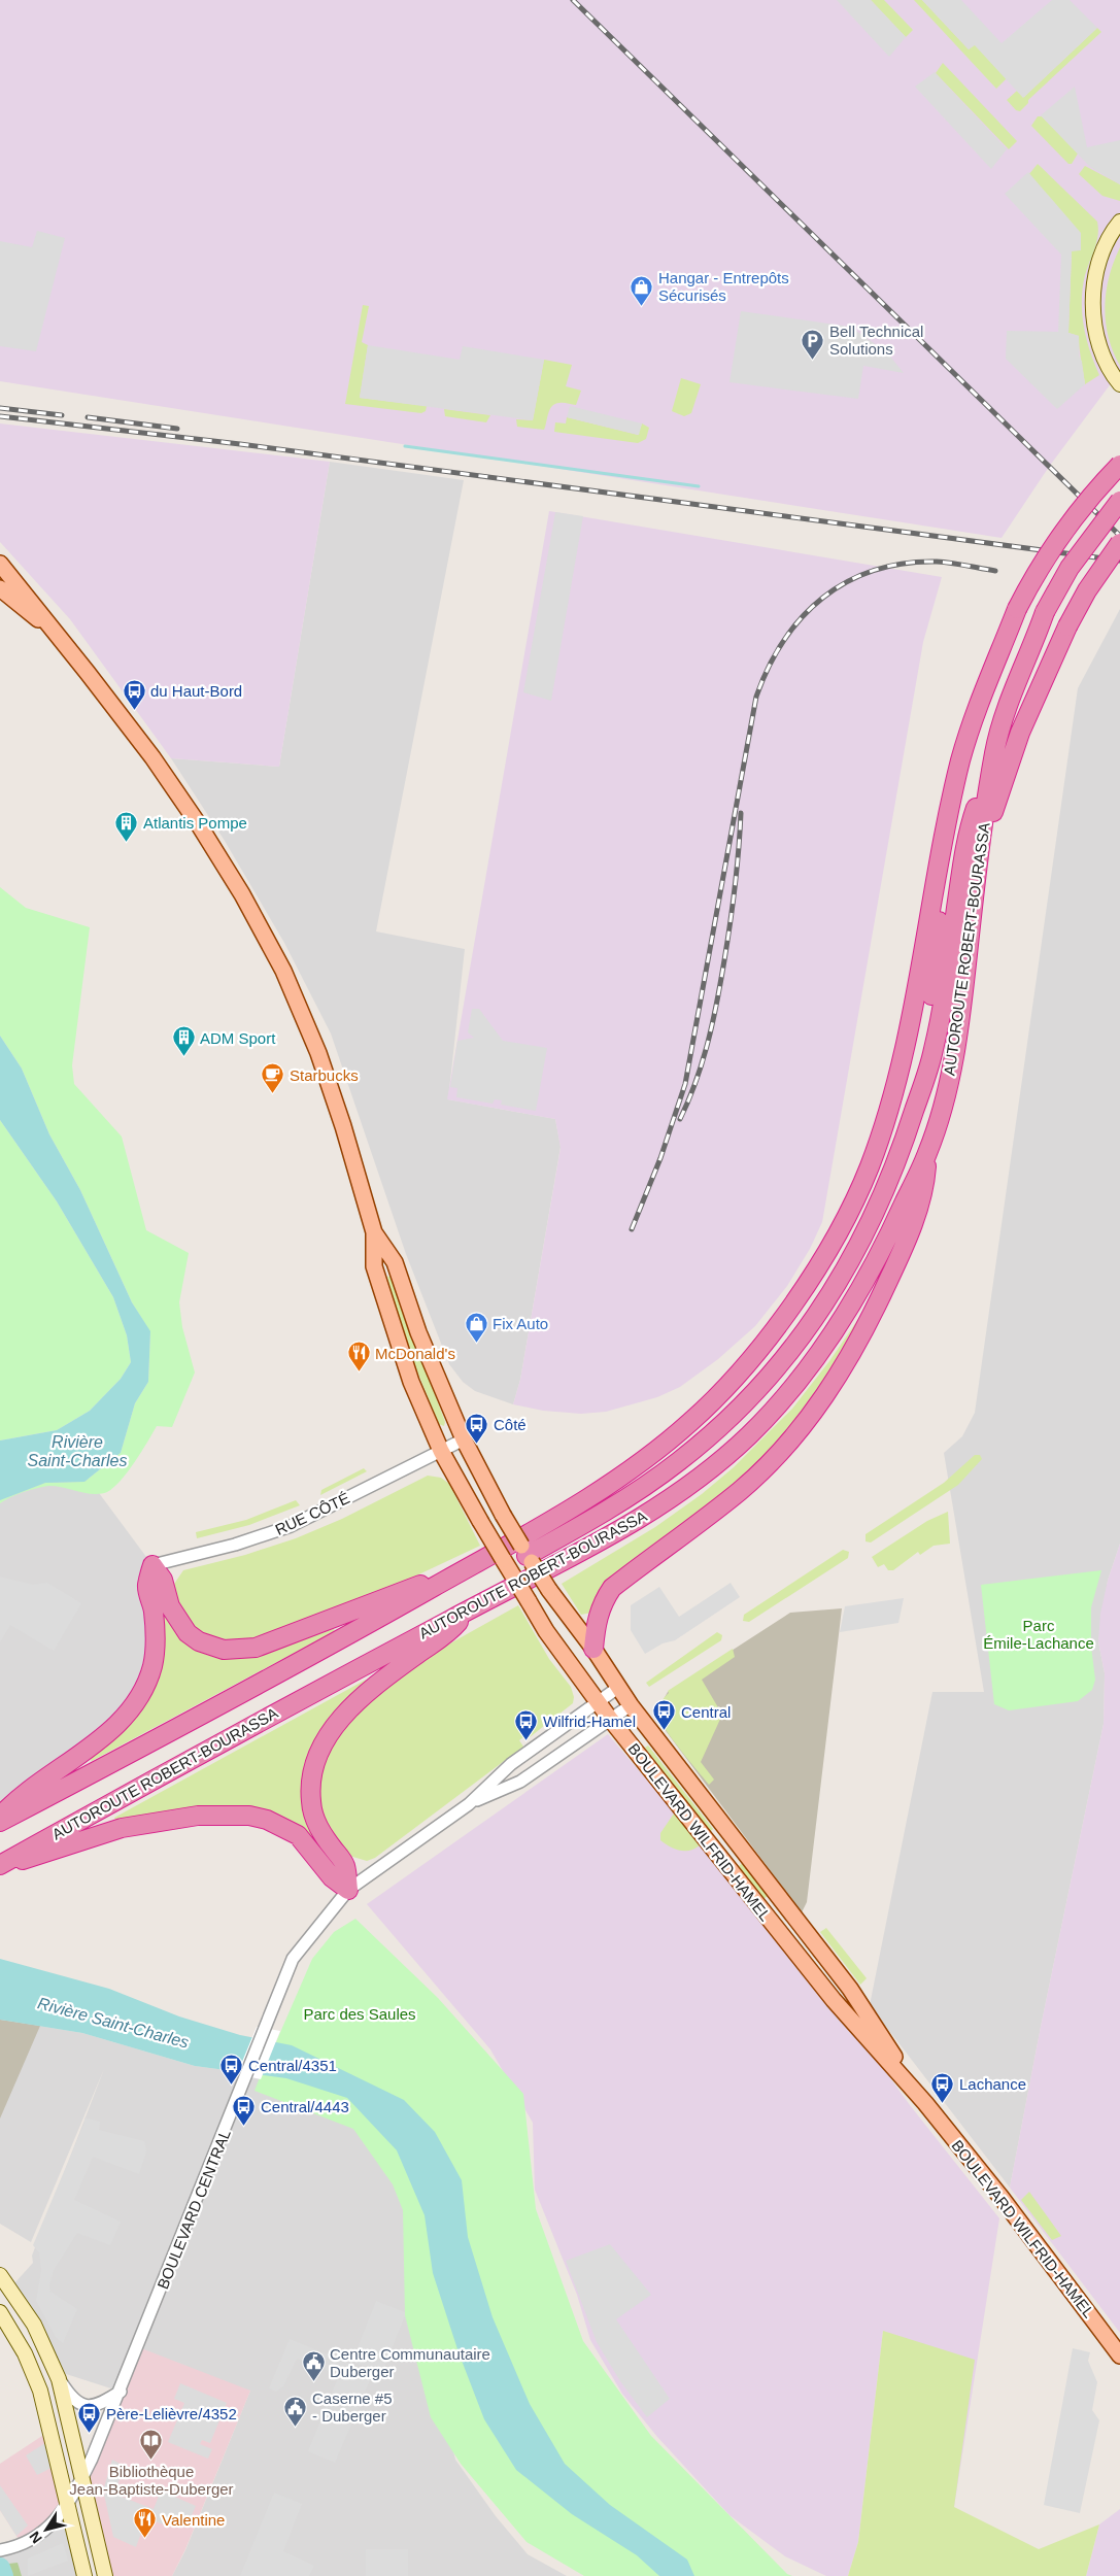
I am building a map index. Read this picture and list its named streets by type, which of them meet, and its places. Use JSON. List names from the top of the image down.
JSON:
{
  "streets": {
    "highway": ["AUTOROUTE ROBERT-BOURASSA"],
    "main road": ["BOULEVARD WILFRID-HAMEL"],
    "street": ["RUE CÔTÉ", "BOULEVARD CENTRAL"]
  },
  "crossings": [
    ["RUE CÔTÉ", "BOULEVARD WILFRID-HAMEL"],
    ["BOULEVARD WILFRID-HAMEL", "BOULEVARD CENTRAL"]
  ],
  "water": ["Rivière Saint-Charles"],
  "parks": ["Parc Émile-Lachance", "Parc des Saules"],
  "places": {
    "shop": ["Hangar - Entrepôts Sécurisés", "Fix Auto"],
    "parking": ["Bell Technical Solutions"],
    "bus stop": [
      "du Haut-Bord",
      "Côté",
      "Central",
      "Wilfrid-Hamel",
      "Central/4351",
      "Lachance",
      "Central/4443",
      "Père-Lelièvre/4352"
    ],
    "building": ["Atlantis Pompe", "ADM Sport"],
    "cafe": ["Starbucks"],
    "restaurant": ["McDonald's", "Valentine"],
    "public building": ["Centre Communautaire Duberger", "Caserne #5 - Duberger"],
    "library": ["Bibliothèque Jean-Baptiste-Duberger"]
  },
  "north": "bottom left"
}
